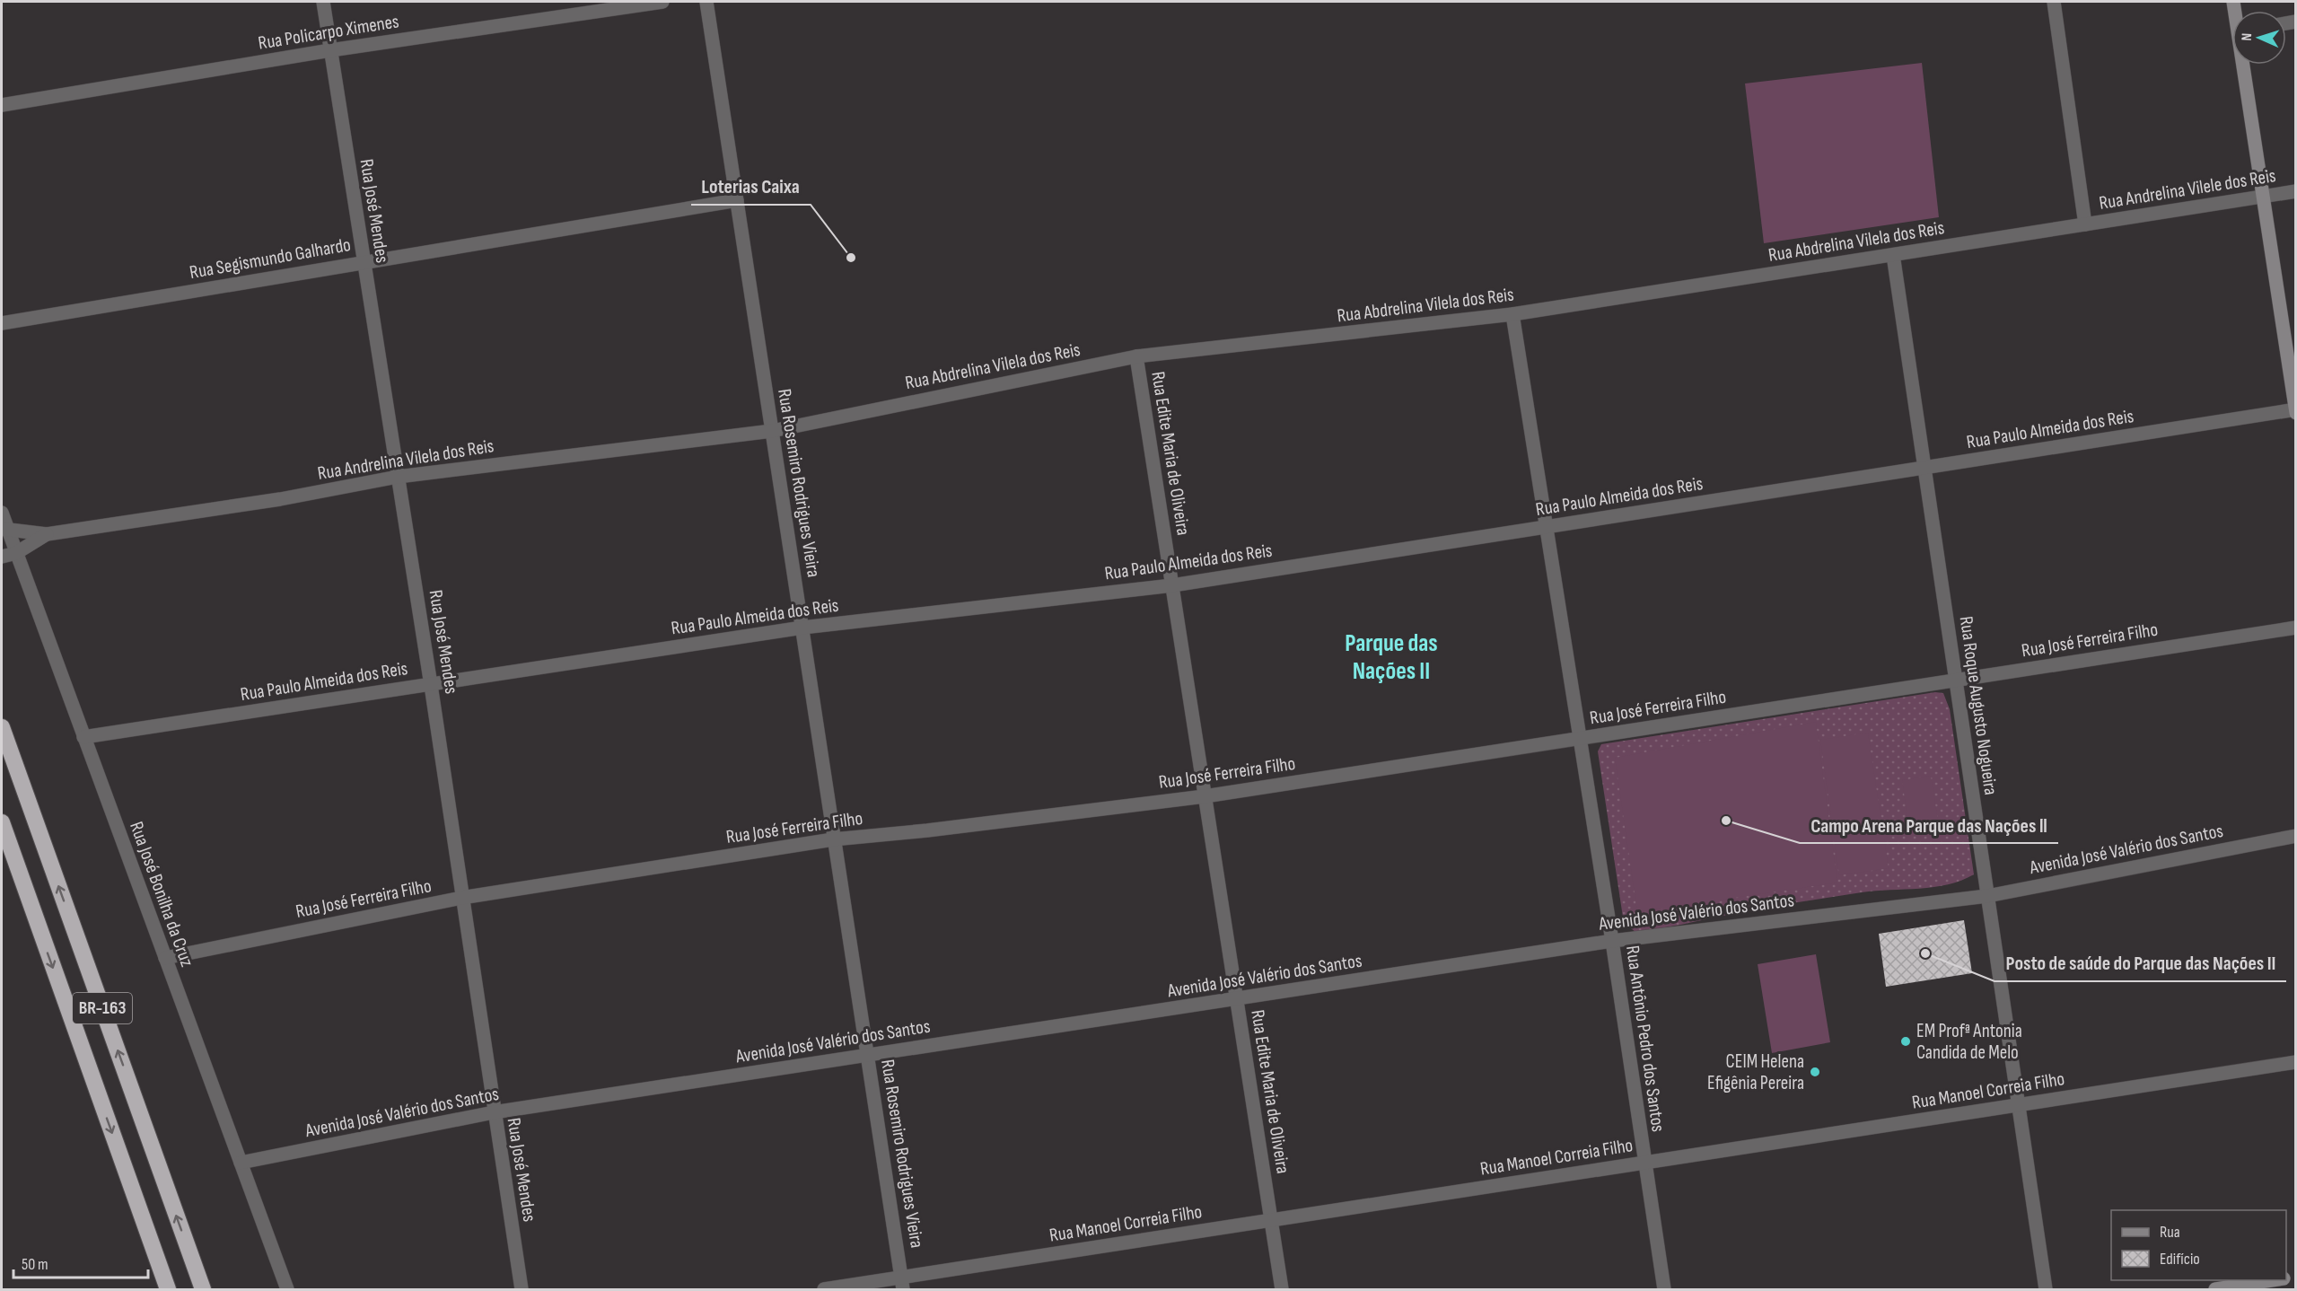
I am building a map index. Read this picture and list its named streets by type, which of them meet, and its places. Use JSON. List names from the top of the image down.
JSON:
{
  "streets": {
    "highway": ["BR-163"],
    "street": [
      "Rua Policarpo Ximenes",
      "Rua Andrelina Vilele dos Reis",
      "Rua José Mendes",
      "Rua Abdrelina Vilela dos Reis",
      "Rua Segismundo Galhardo",
      "Rua Paulo Almeida dos Reis",
      "Rua Edite Maria de Oliveira",
      "Rua Andrelina Vilela dos Reis",
      "Rua Rosemiro Rodrigues Vieira",
      "Rua José Ferreira Filho",
      "Rua Roque Augusto Nogueira",
      "Avenida José Valério dos Santos",
      "Rua José Bonilha da Cruz",
      "Rua Antônio Pedro dos Santos",
      "Rua Manoel Correia Filho"
    ]
  },
  "crossings": [
    ["Rua Policarpo Ximenes", "Rua José Mendes"],
    ["Rua Andrelina Vilele dos Reis", "Rua Abdrelina Vilela dos Reis"],
    ["Rua José Mendes", "Rua Segismundo Galhardo"],
    ["Rua José Mendes", "Rua Paulo Almeida dos Reis"],
    ["Rua José Mendes", "Rua Andrelina Vilela dos Reis"],
    ["Rua José Mendes", "Rua José Ferreira Filho"],
    ["Rua José Mendes", "Avenida José Valério dos Santos"],
    ["Rua Abdrelina Vilela dos Reis", "Rua Edite Maria de Oliveira"],
    ["Rua Abdrelina Vilela dos Reis", "Rua Andrelina Vilela dos Reis"],
    ["Rua Abdrelina Vilela dos Reis", "Rua Rosemiro Rodrigues Vieira"],
    ["Rua Abdrelina Vilela dos Reis", "Rua Roque Augusto Nogueira"],
    ["Rua Abdrelina Vilela dos Reis", "Rua Antônio Pedro dos Santos"],
    ["Rua Segismundo Galhardo", "Rua Rosemiro Rodrigues Vieira"],
    ["Rua Paulo Almeida dos Reis", "Rua Edite Maria de Oliveira"],
    ["Rua Paulo Almeida dos Reis", "Rua Rosemiro Rodrigues Vieira"],
    ["Rua Paulo Almeida dos Reis", "Rua Roque Augusto Nogueira"],
    ["Rua Paulo Almeida dos Reis", "Rua José Bonilha da Cruz"],
    ["Rua Paulo Almeida dos Reis", "Rua Antônio Pedro dos Santos"],
    ["Rua Edite Maria de Oliveira", "Rua José Ferreira Filho"],
    ["Rua Edite Maria de Oliveira", "Avenida José Valério dos Santos"],
    ["Rua Edite Maria de Oliveira", "Rua Manoel Correia Filho"],
    ["Rua Andrelina Vilela dos Reis", "Rua Rosemiro Rodrigues Vieira"],
    ["Rua Rosemiro Rodrigues Vieira", "Rua José Ferreira Filho"],
    ["Rua Rosemiro Rodrigues Vieira", "Avenida José Valério dos Santos"],
    ["Rua Rosemiro Rodrigues Vieira", "Rua Manoel Correia Filho"],
    ["Rua José Ferreira Filho", "Rua Roque Augusto Nogueira"],
    ["Rua José Ferreira Filho", "Rua José Bonilha da Cruz"],
    ["Rua José Ferreira Filho", "Rua Antônio Pedro dos Santos"],
    ["Rua Roque Augusto Nogueira", "Avenida José Valério dos Santos"],
    ["Rua Roque Augusto Nogueira", "Rua Manoel Correia Filho"],
    ["Avenida José Valério dos Santos", "Rua José Bonilha da Cruz"],
    ["Avenida José Valério dos Santos", "Rua Antônio Pedro dos Santos"],
    ["Rua Antônio Pedro dos Santos", "Rua Manoel Correia Filho"]
  ],
  "districts": ["Parque das Nações II"],
  "places": [
    "Loterias Caixa",
    "Campo Arena Parque das Nações ll",
    "Posto de saúde do Parque das Nações II",
    "EM Profª Antonia Candida de Melo",
    "CEIM Helena Efigênia Pereira"
  ],
  "legend": ["Rua", "Edifício"],
  "scale_bar": "50 m",
  "north": "left"
}
